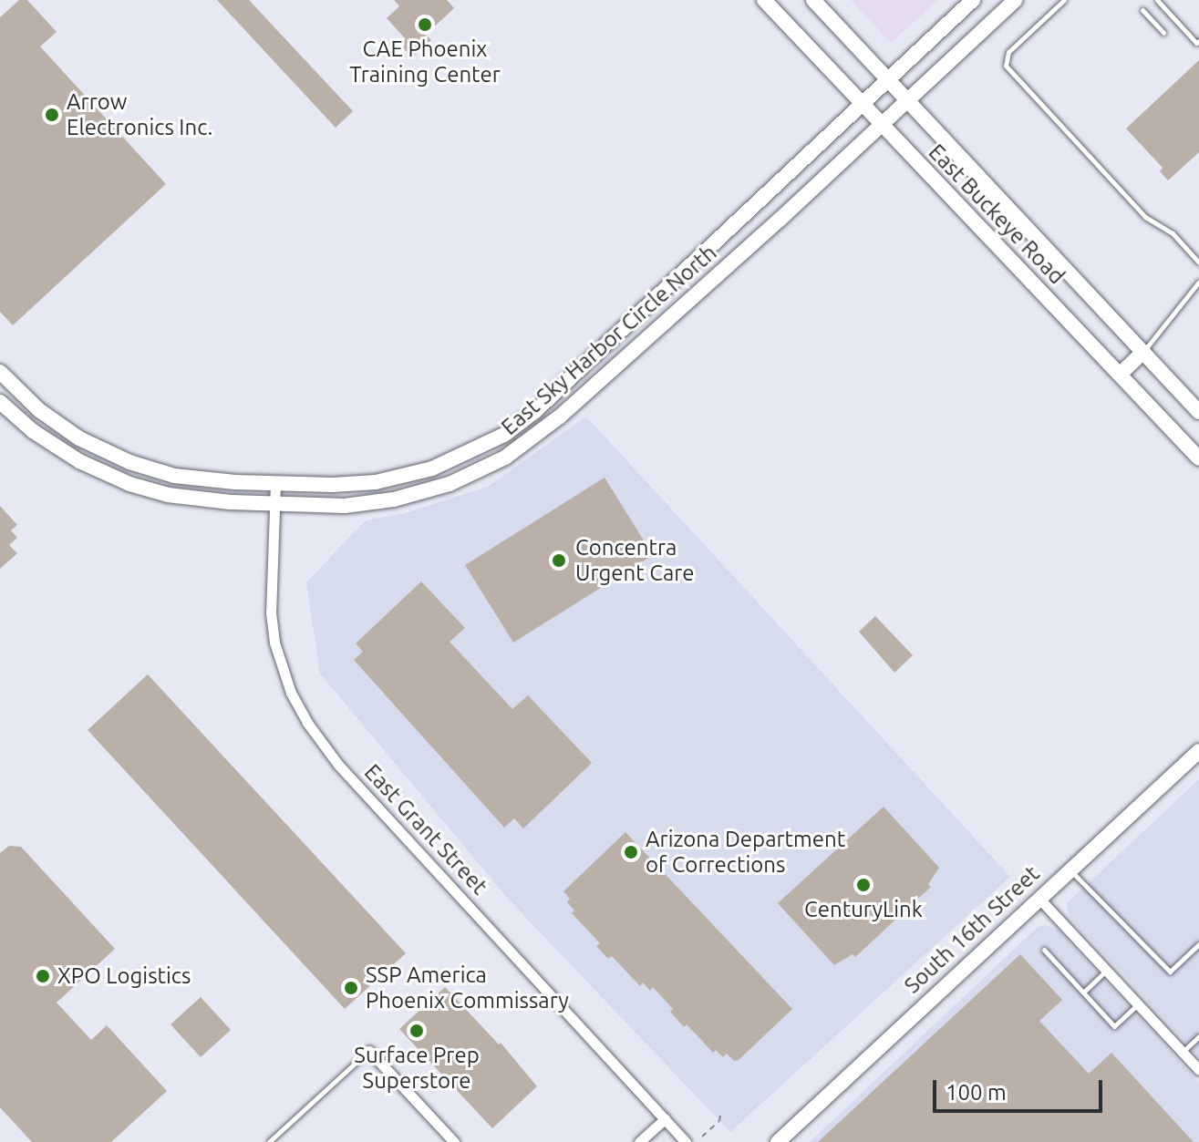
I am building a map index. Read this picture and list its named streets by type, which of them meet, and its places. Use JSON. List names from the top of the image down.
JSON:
{
  "streets": {
    "street": [
      "East Buckeye Road",
      "East Sky Harbor Circle North",
      "East Grant Street",
      "South 16th Street"
    ]
  },
  "crossings": [
    ["East Buckeye Road", "East Sky Harbor Circle North"],
    ["East Sky Harbor Circle North", "East Grant Street"]
  ],
  "places": [
    "CAE Phoenix Training Center",
    "Arrow Electronics Inc.",
    "Concentra Urgent Care",
    "Arizona Department of Corrections",
    "CenturyLink",
    "XPO Logistics",
    "SSP America Phoenix Commissary",
    "Surface Prep Superstore"
  ],
  "scale_bar": "100 m"
}
